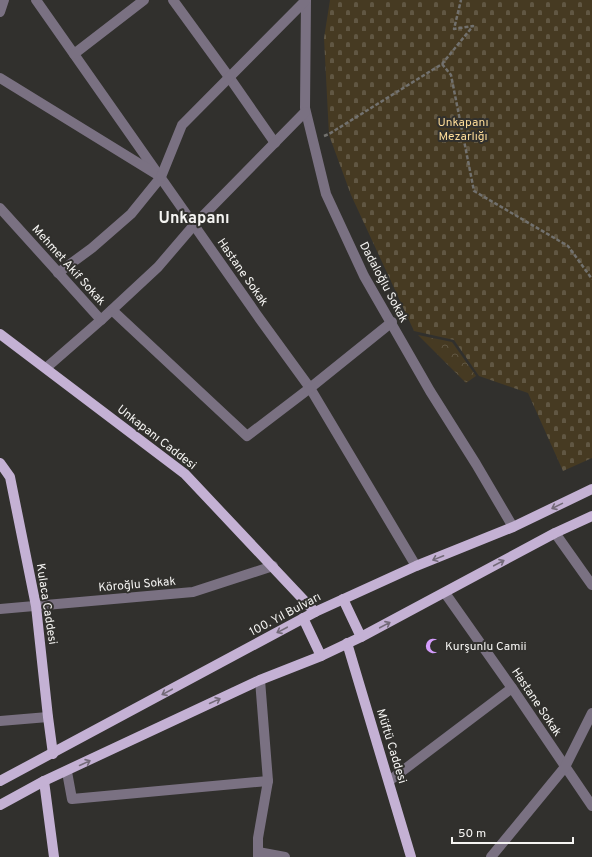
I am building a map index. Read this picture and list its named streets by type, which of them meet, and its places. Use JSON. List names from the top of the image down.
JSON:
{
  "streets": {
    "main road": [
      "Unkapanı Caddesi",
      "Kulaca Caddesi",
      "100. Yıl Bulvarı",
      "Müftü Caddesi"
    ],
    "street": [
      "Mehmet Akif Sokak",
      "Hastane Sokak",
      "Dadaloğlu Sokak",
      "Köroğlu Sokak"
    ]
  },
  "crossings": [
    ["Mehmet Akif Sokak", "Unkapanı Caddesi"],
    ["Hastane Sokak", "100. Yıl Bulvarı"],
    ["Dadaloğlu Sokak", "100. Yıl Bulvarı"],
    ["Unkapanı Caddesi", "Köroğlu Sokak"],
    ["Unkapanı Caddesi", "100. Yıl Bulvarı"],
    ["Köroğlu Sokak", "Kulaca Caddesi"],
    ["Kulaca Caddesi", "100. Yıl Bulvarı"]
  ],
  "districts": ["Unkapanı"],
  "parks": ["Unkapanı Mezarlığı"],
  "places": {
    "mosque": ["Kurşunlu Camii"]
  },
  "scale_bar": "50 m"
}
